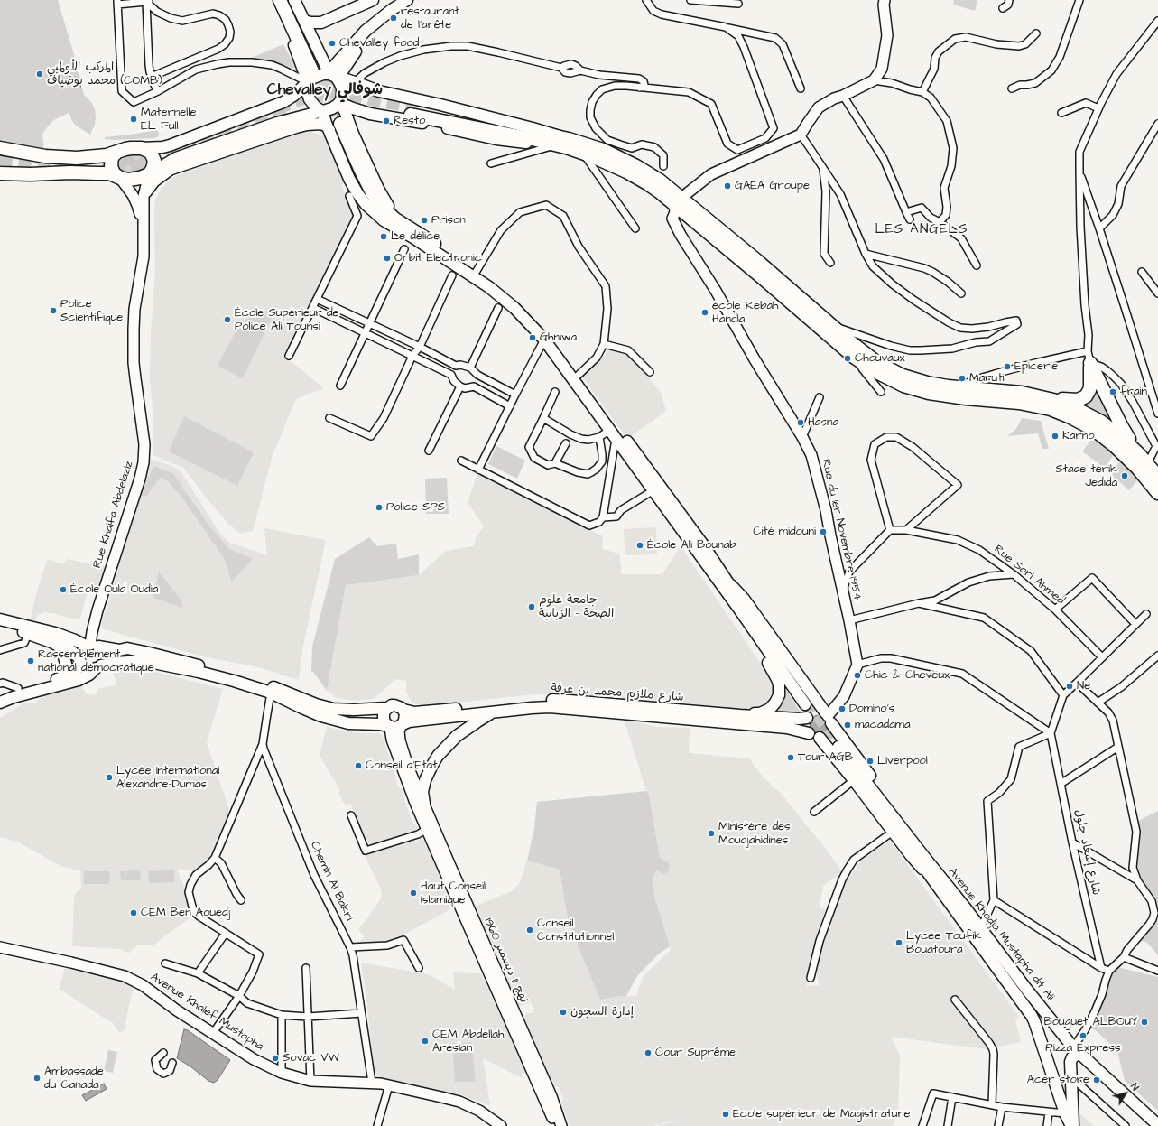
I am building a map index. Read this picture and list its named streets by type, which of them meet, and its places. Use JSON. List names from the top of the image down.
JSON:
{
  "streets": {
    "main road": ["شارع ملازم محمد بن عرفة", "Avenue Khodja Mustapha dit Ali"],
    "street": [
      "Rue Khaifa Abdelaziz",
      "Rue du 1er Novembre 1954",
      "Rue Sari Ahmed",
      "شارع إسعاد جلول",
      "Chemin Al Bakri",
      "نهج 11 ديسمبر 1960",
      "Avenue Khalef Mustapha"
    ]
  },
  "crossings": [
    ["شارع ملازم محمد بن عرفة", "نهج 11 ديسمبر 1960"],
    ["Chemin Al Bakri", "Avenue Khalef Mustapha"]
  ],
  "districts": ["Chevalley شوفالي", "LES ANGELS"],
  "places": [
    "restaurant de l'arête",
    "Chevalley food",
    "المركب الأولمبي محمد بوضياف (COMB)",
    "Maternelle EL Full",
    "Resto",
    "GAEA Groupe",
    "Prison",
    "Le délice",
    "Orbit Electronic",
    "Police Scientifique",
    "école Rebah Handla",
    "École Supérieur de Police Ali Tounsi",
    "Ghniwa",
    "Chouvaux",
    "Epicerie",
    "Maruti",
    "frain",
    "Hasna",
    "Karno",
    "Stade terik Jedida",
    "Police SPS",
    "Cité midouni",
    "École Ali Bounab",
    "École Ould Oudia",
    "جامعة علوم الصحة - الزيانية",
    "Rassemblement national démocratique",
    "Chic & Cheveux",
    "Ne",
    "Domino's",
    "macadama",
    "Tour AGB",
    "Liverpool",
    "Conseil d'Etat",
    "Lycée international Alexandre-Dumas",
    "Ministère des Moudjahidines",
    "Haut Conseil Islamique",
    "CEM Ben Aouedj",
    "Conseil Constitutionnel",
    "Lycée Toufik Bouatoura",
    "إدارة السجون",
    "Bouguet ALBOUY",
    "Pizza Express",
    "CEM Abdellah Areslan",
    "Cour Suprême",
    "Sovac VW",
    "Ambassade du Canada",
    "Acer store",
    "École supérieur de Magistrature"
  ],
  "north": "top right"
}
